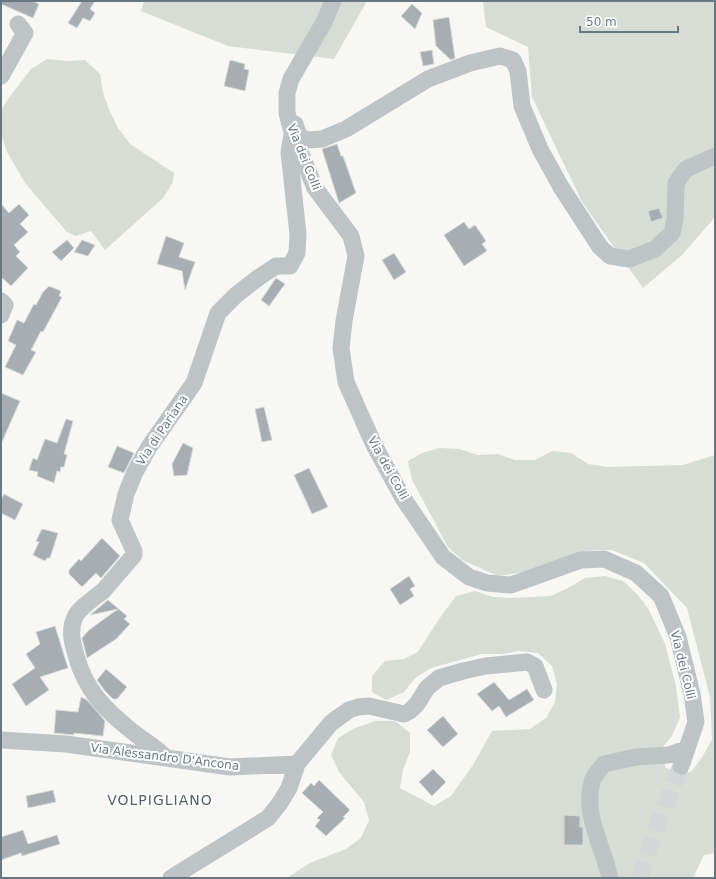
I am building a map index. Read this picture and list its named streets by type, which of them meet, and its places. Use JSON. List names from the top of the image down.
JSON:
{
  "streets": {
    "street": ["Via dei Colli", "Via di Pariana", "Via Alessandro D'Ancona"]
  },
  "crossings": [
    ["Via dei Colli", "Via di Pariana"],
    ["Via di Pariana", "Via Alessandro D'Ancona"]
  ],
  "districts": ["VOLPIGLIANO"],
  "scale_bar": "50 m"
}
